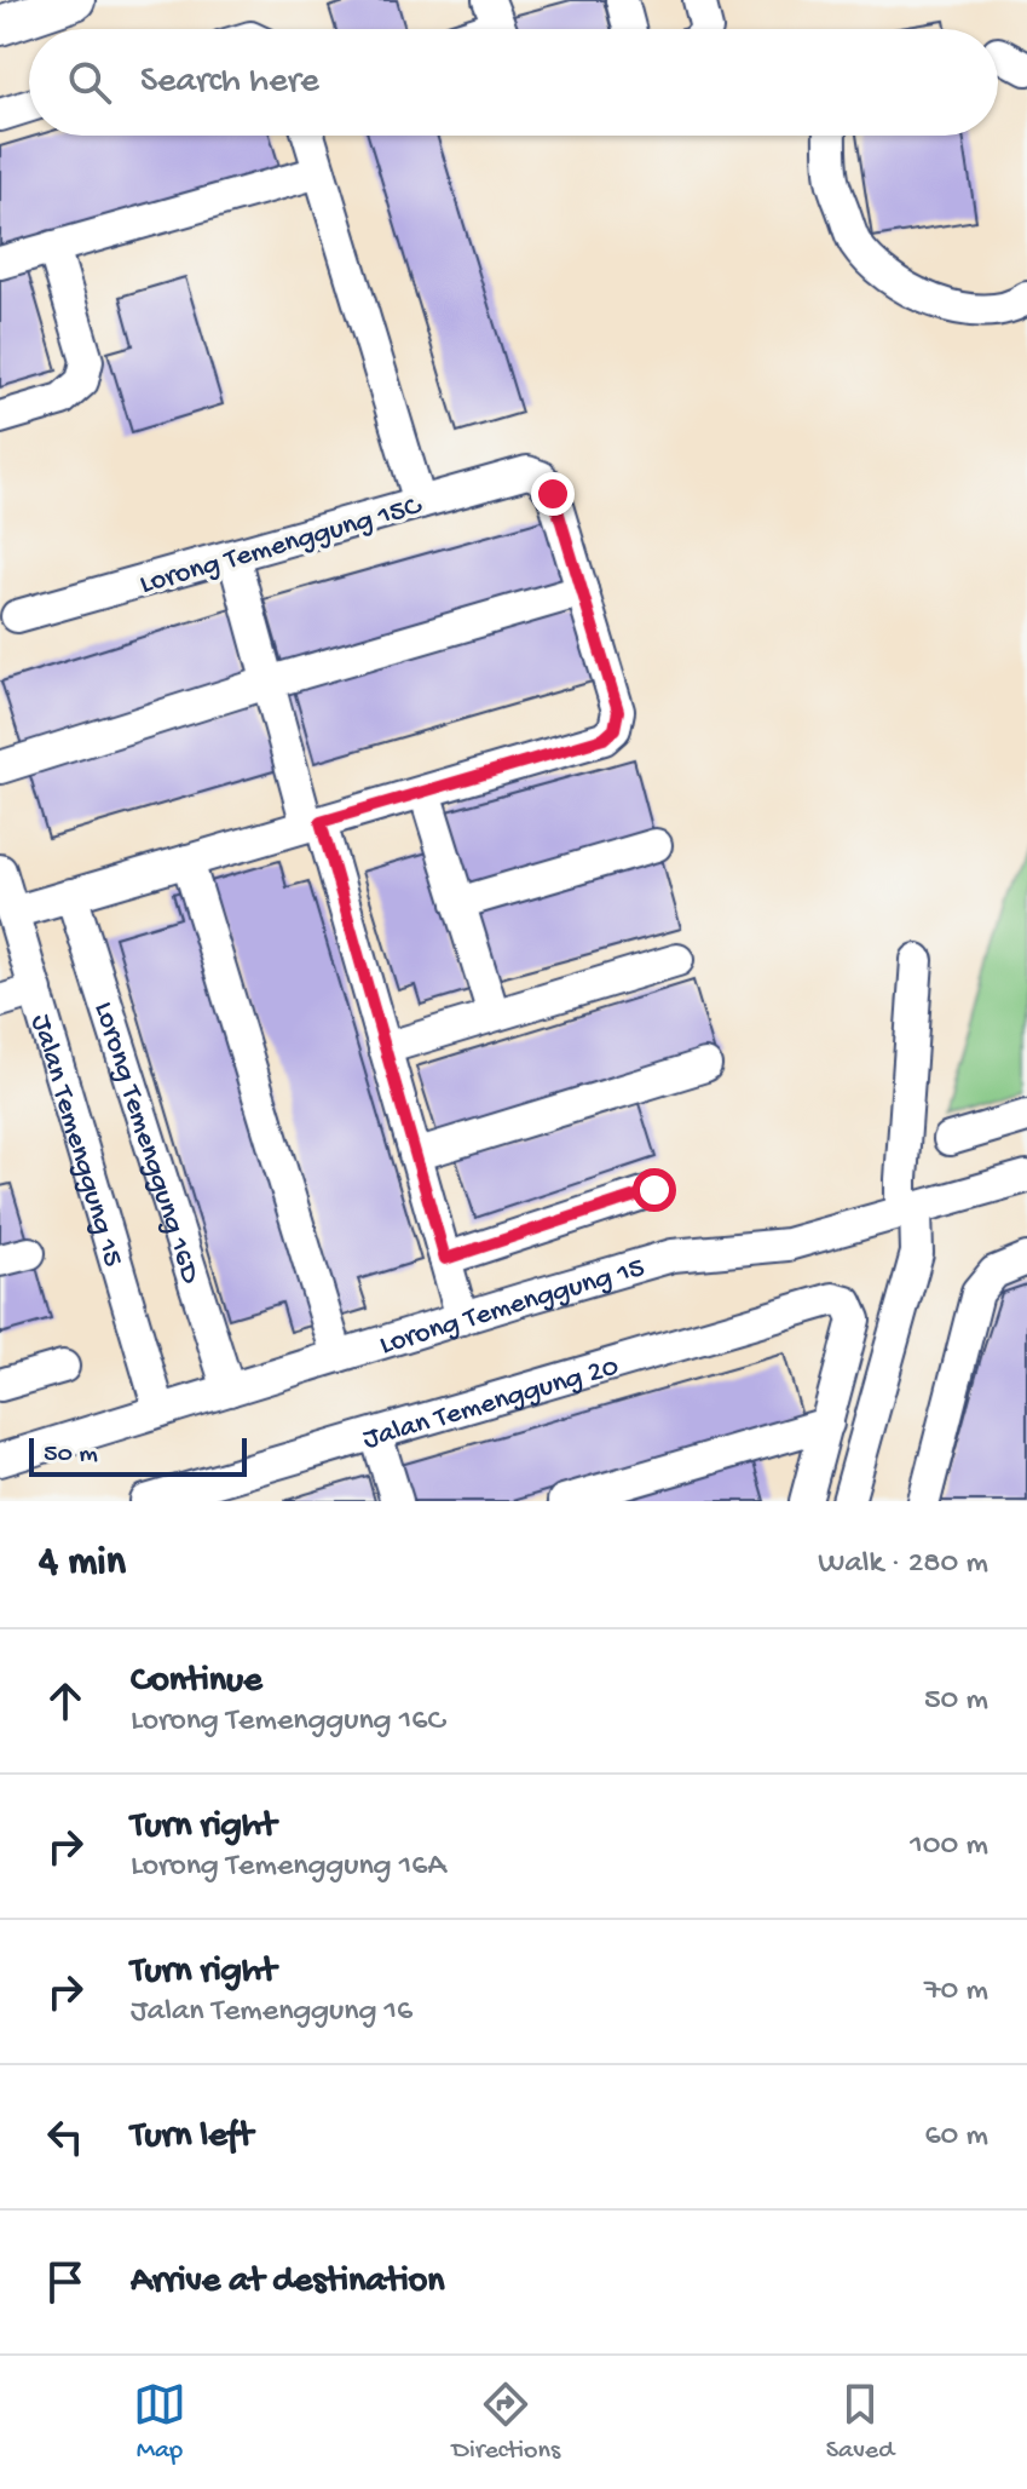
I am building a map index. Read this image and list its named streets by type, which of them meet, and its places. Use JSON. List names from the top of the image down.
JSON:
{
  "streets": {
    "street": [
      "Lorong Temenggung 15C",
      "Jalan Temenggung 15",
      "Lorong Temenggung 16D",
      "Lorong Temenggung 15",
      "Jalan Temenggung 20"
    ]
  },
  "crossings": [
    ["Jalan Temenggung 15", "Lorong Temenggung 15"],
    ["Lorong Temenggung 16D", "Lorong Temenggung 15"]
  ],
  "scale_bar": "50 m",
  "page": {
    "search": "Search here",
    "scale": "50 m",
    "heading": ["4 min", "Walk · 280 m"],
    "list": [
      ["Continue", "Lorong Temenggung 16C", "50 m"],
      ["Turn right", "Lorong Temenggung 16A", "100 m"],
      ["Turn right", "Jalan Temenggung 16", "70 m"],
      ["Turn left", "60 m"],
      "Arrive at destination"
    ],
    "nav": ["Map", "Directions", "Saved"]
  }
}
